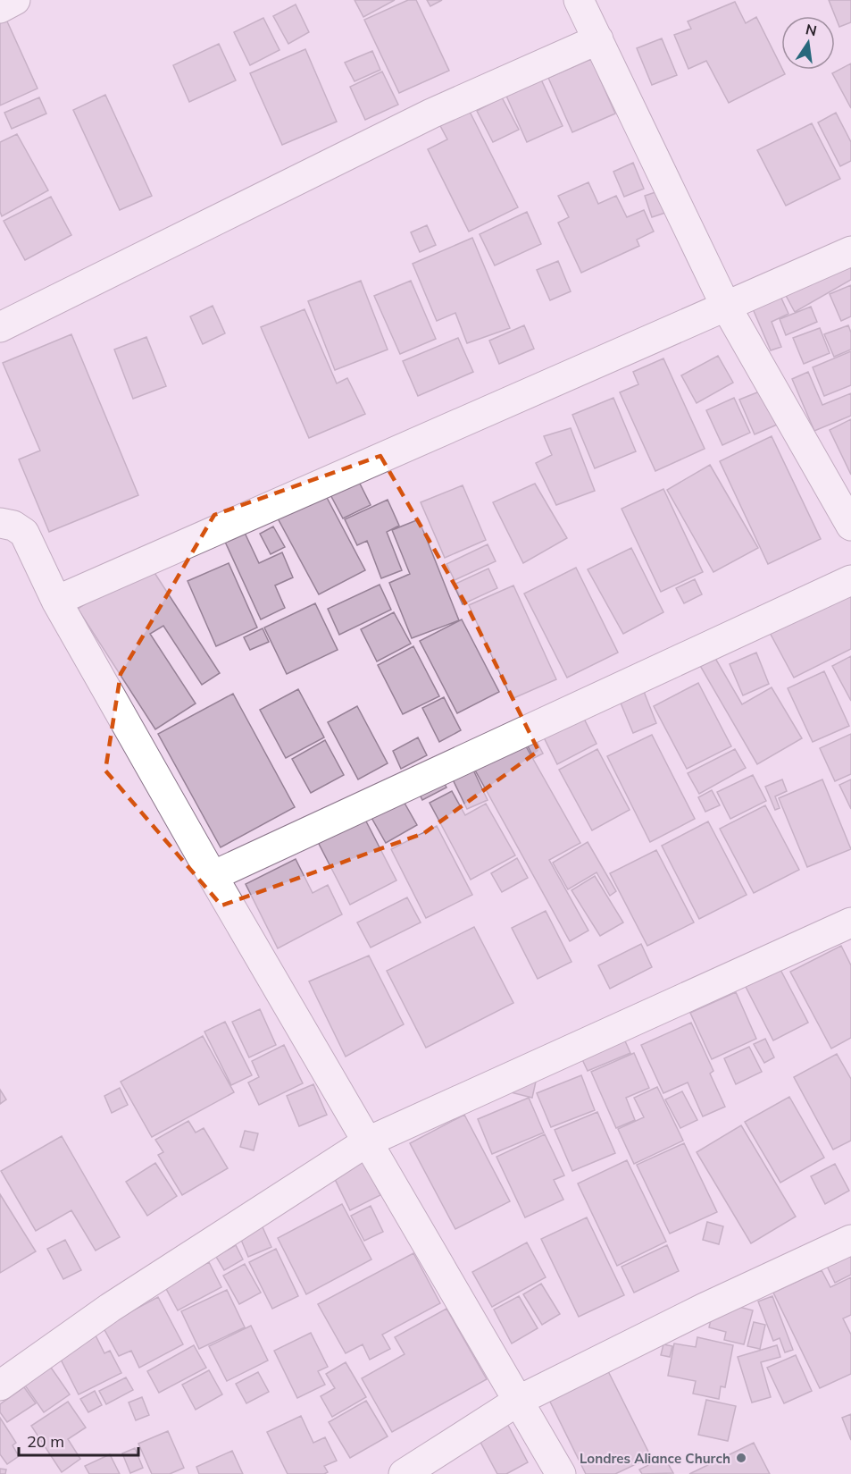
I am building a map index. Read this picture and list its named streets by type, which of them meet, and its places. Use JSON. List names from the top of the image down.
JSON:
{
  "places": ["Londres Aliance Church"],
  "scale_bar": "20 m",
  "north": "top"
}
